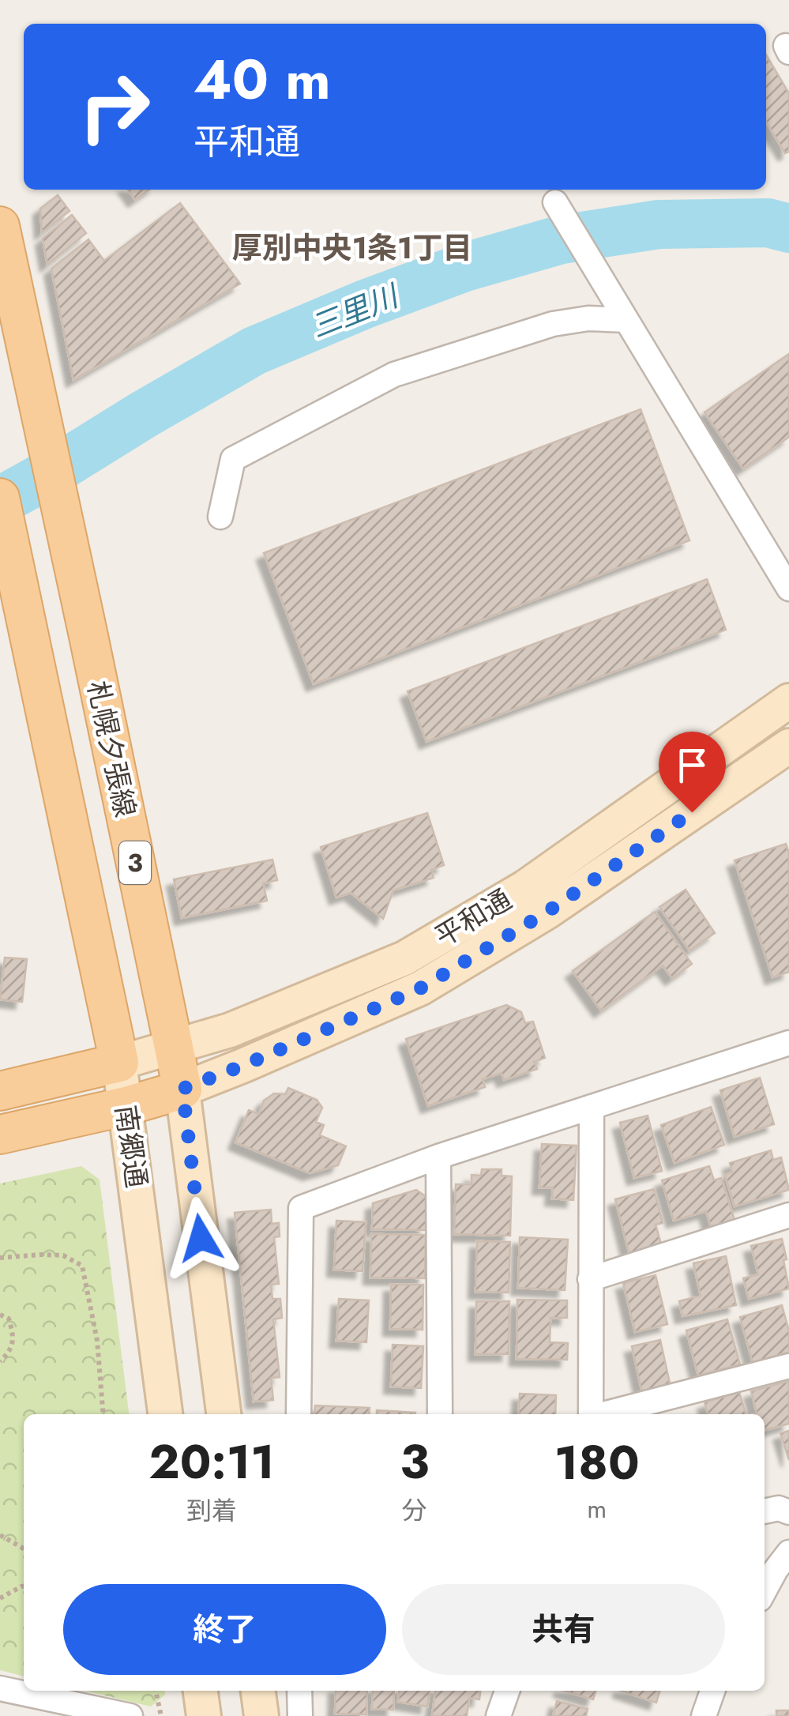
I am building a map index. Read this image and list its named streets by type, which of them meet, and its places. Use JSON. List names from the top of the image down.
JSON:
{
  "streets": {
    "main road": ["札幌夕張線", "3"],
    "street": ["平和通", "南郷通"]
  },
  "crossings": [
    ["札幌夕張線", "平和通"],
    ["札幌夕張線", "南郷通"],
    ["3", "平和通"],
    ["3", "南郷通"],
    ["平和通", "南郷通"]
  ],
  "districts": ["厚別中央1条1丁目"],
  "water": ["三里川"],
  "page": {
    "turn": ["40 m", "平和通"],
    "eta": [
      "20:11",
      "到着",
      "3",
      "分",
      "180",
      "m"
    ],
    "buttons": ["終了", "共有"]
  }
}
